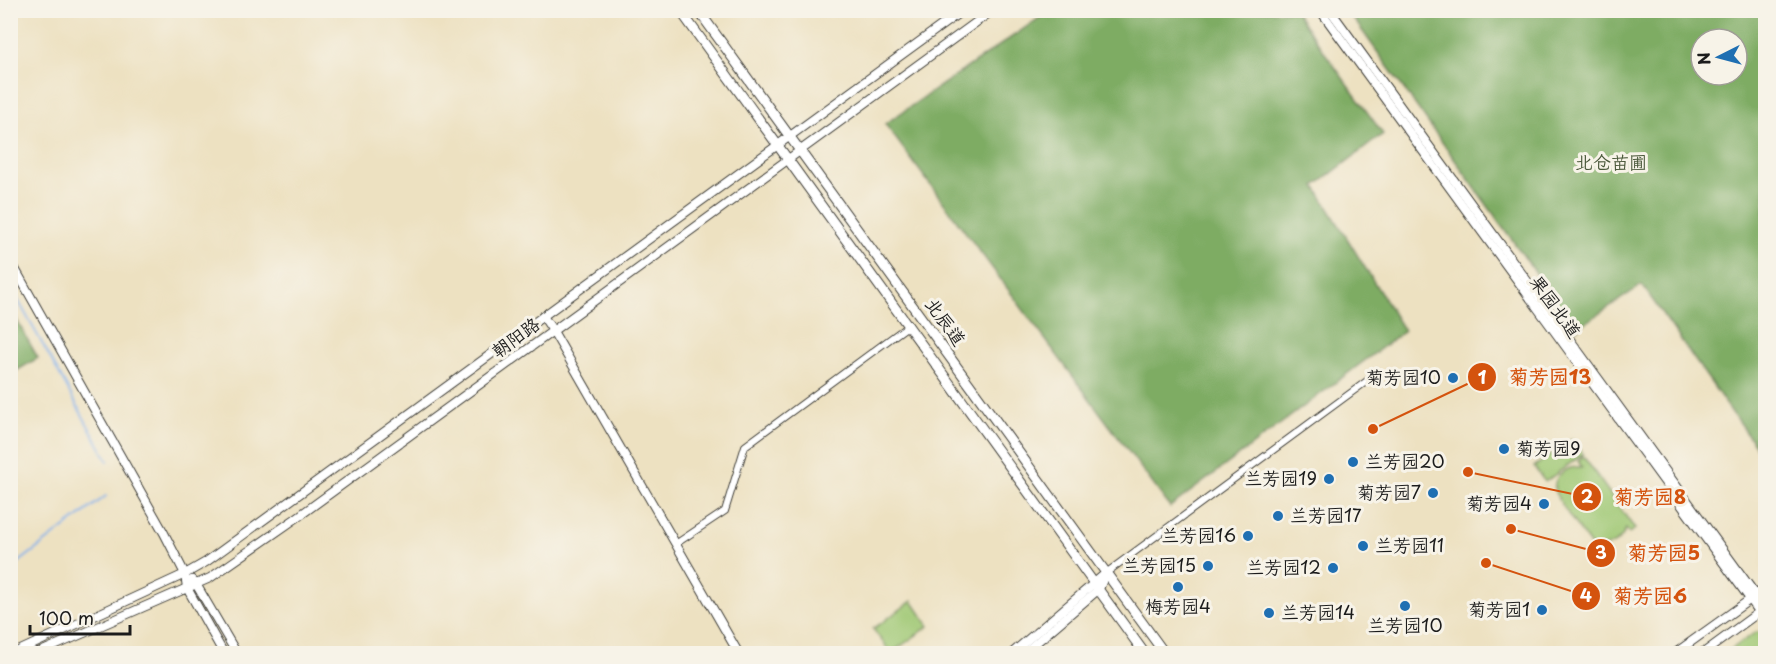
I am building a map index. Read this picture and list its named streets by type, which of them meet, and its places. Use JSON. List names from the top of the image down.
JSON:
{
  "streets": {
    "main road": ["北辰道", "朝阳路"],
    "street": ["果园北道"]
  },
  "crossings": [
    ["北辰道", "朝阳路"]
  ],
  "parks": ["北仓苗圃"],
  "places": [
    "菊芳园10",
    "菊芳园13",
    "菊芳园9",
    "兰芳园20",
    "菊芳园8",
    "兰芳园19",
    "菊芳园7",
    "菊芳园4",
    "兰芳园17",
    "菊芳园5",
    "兰芳园16",
    "兰芳园11",
    "菊芳园6",
    "兰芳园15",
    "兰芳园12",
    "梅芳园4",
    "兰芳园10",
    "菊芳园1",
    "兰芳园14"
  ],
  "scale_bar": "100 m",
  "north": "left"
}
